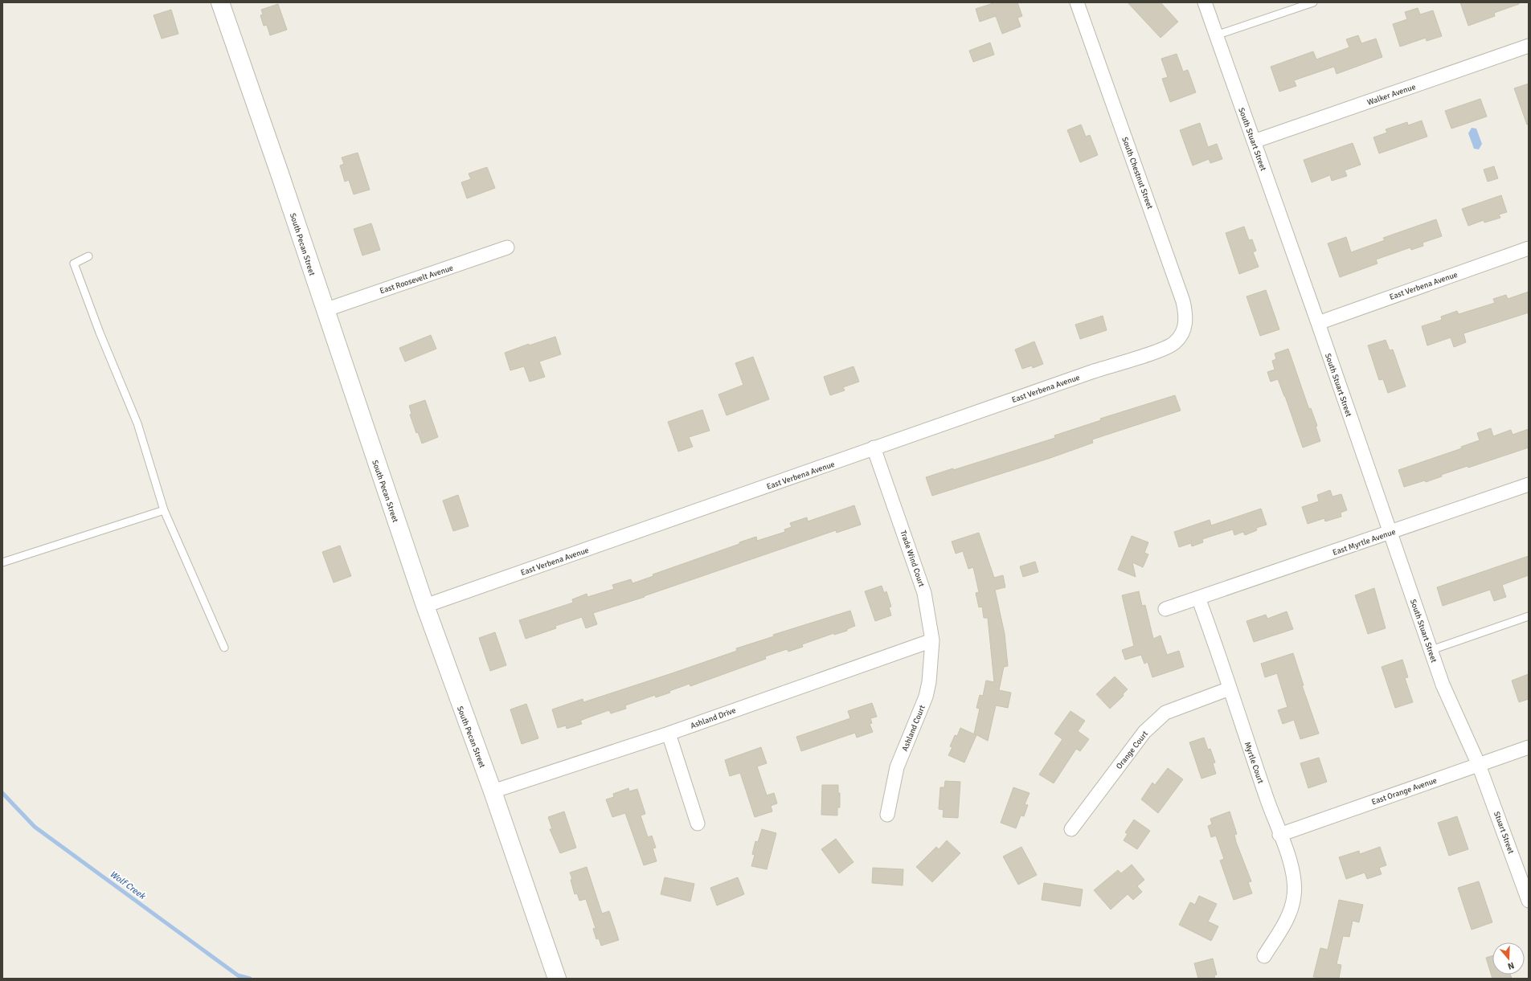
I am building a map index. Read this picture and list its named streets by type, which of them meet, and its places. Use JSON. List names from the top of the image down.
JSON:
{
  "streets": {
    "street": [
      "Walker Avenue",
      "South Stuart Street",
      "South Chestnut Street",
      "South Pecan Street",
      "East Roosevelt Avenue",
      "East Verbena Avenue",
      "East Myrtle Avenue",
      "Trade Wind Court",
      "Ashland Drive",
      "Ashland Court",
      "Orange Court",
      "Myrtle Court",
      "East Orange Avenue",
      "Stuart Street"
    ]
  },
  "crossings": [
    ["Walker Avenue", "South Stuart Street"],
    ["South Stuart Street", "East Verbena Avenue"],
    ["South Stuart Street", "East Myrtle Avenue"],
    ["South Stuart Street", "East Orange Avenue"],
    ["South Stuart Street", "Stuart Street"],
    ["South Chestnut Street", "East Verbena Avenue"],
    ["South Pecan Street", "East Roosevelt Avenue"],
    ["South Pecan Street", "East Verbena Avenue"],
    ["South Pecan Street", "Ashland Drive"],
    ["East Verbena Avenue", "Trade Wind Court"],
    ["East Myrtle Avenue", "Myrtle Court"],
    ["Trade Wind Court", "Ashland Drive"],
    ["Trade Wind Court", "Ashland Court"],
    ["Ashland Drive", "Ashland Court"],
    ["Orange Court", "Myrtle Court"],
    ["Myrtle Court", "East Orange Avenue"],
    ["East Orange Avenue", "Stuart Street"]
  ],
  "water": ["Wolf Creek"],
  "north": "bottom"
}
